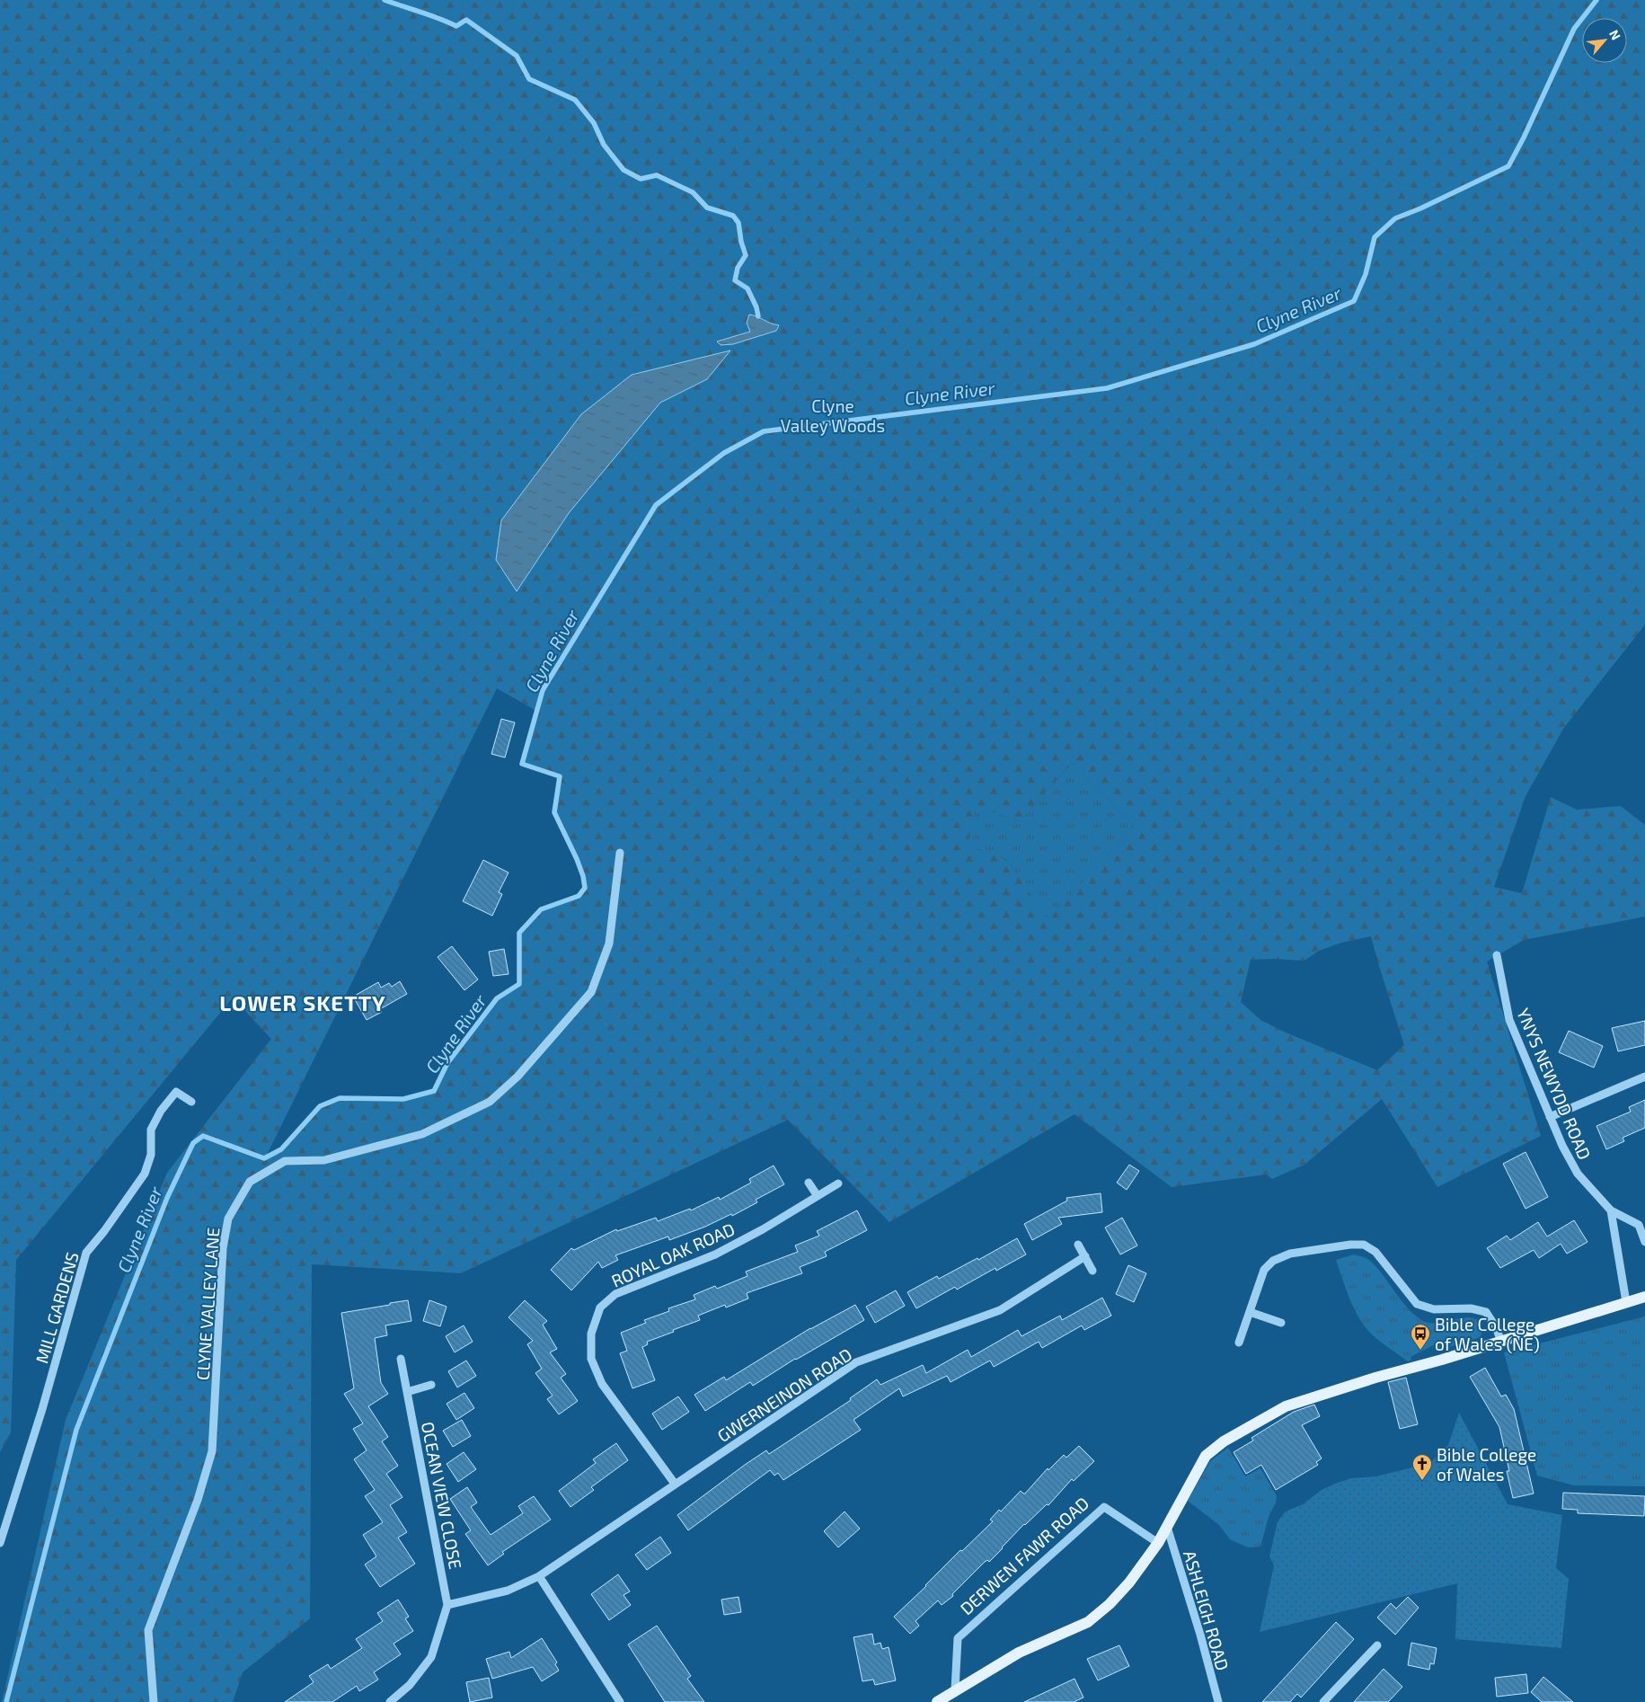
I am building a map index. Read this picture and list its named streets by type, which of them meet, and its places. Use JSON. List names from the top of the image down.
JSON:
{
  "streets": {
    "street": [
      "YNYS NEWYDD ROAD",
      "ROYAL OAK ROAD",
      "CLYNE VALLEY LANE",
      "MILL GARDENS",
      "GWERNEINON ROAD",
      "OCEAN VIEW CLOSE",
      "DERWEN FAWR ROAD",
      "ASHLEIGH ROAD"
    ]
  },
  "crossings": [
    ["ROYAL OAK ROAD", "GWERNEINON ROAD"],
    ["GWERNEINON ROAD", "OCEAN VIEW CLOSE"]
  ],
  "districts": ["LOWER SKETTY"],
  "water": ["Clyne River"],
  "parks": ["Clyne Valley Woods"],
  "places": {
    "bus stop": ["Bible College of Wales (NE)"],
    "church": ["Bible College of Wales"]
  },
  "north": "top right"
}
